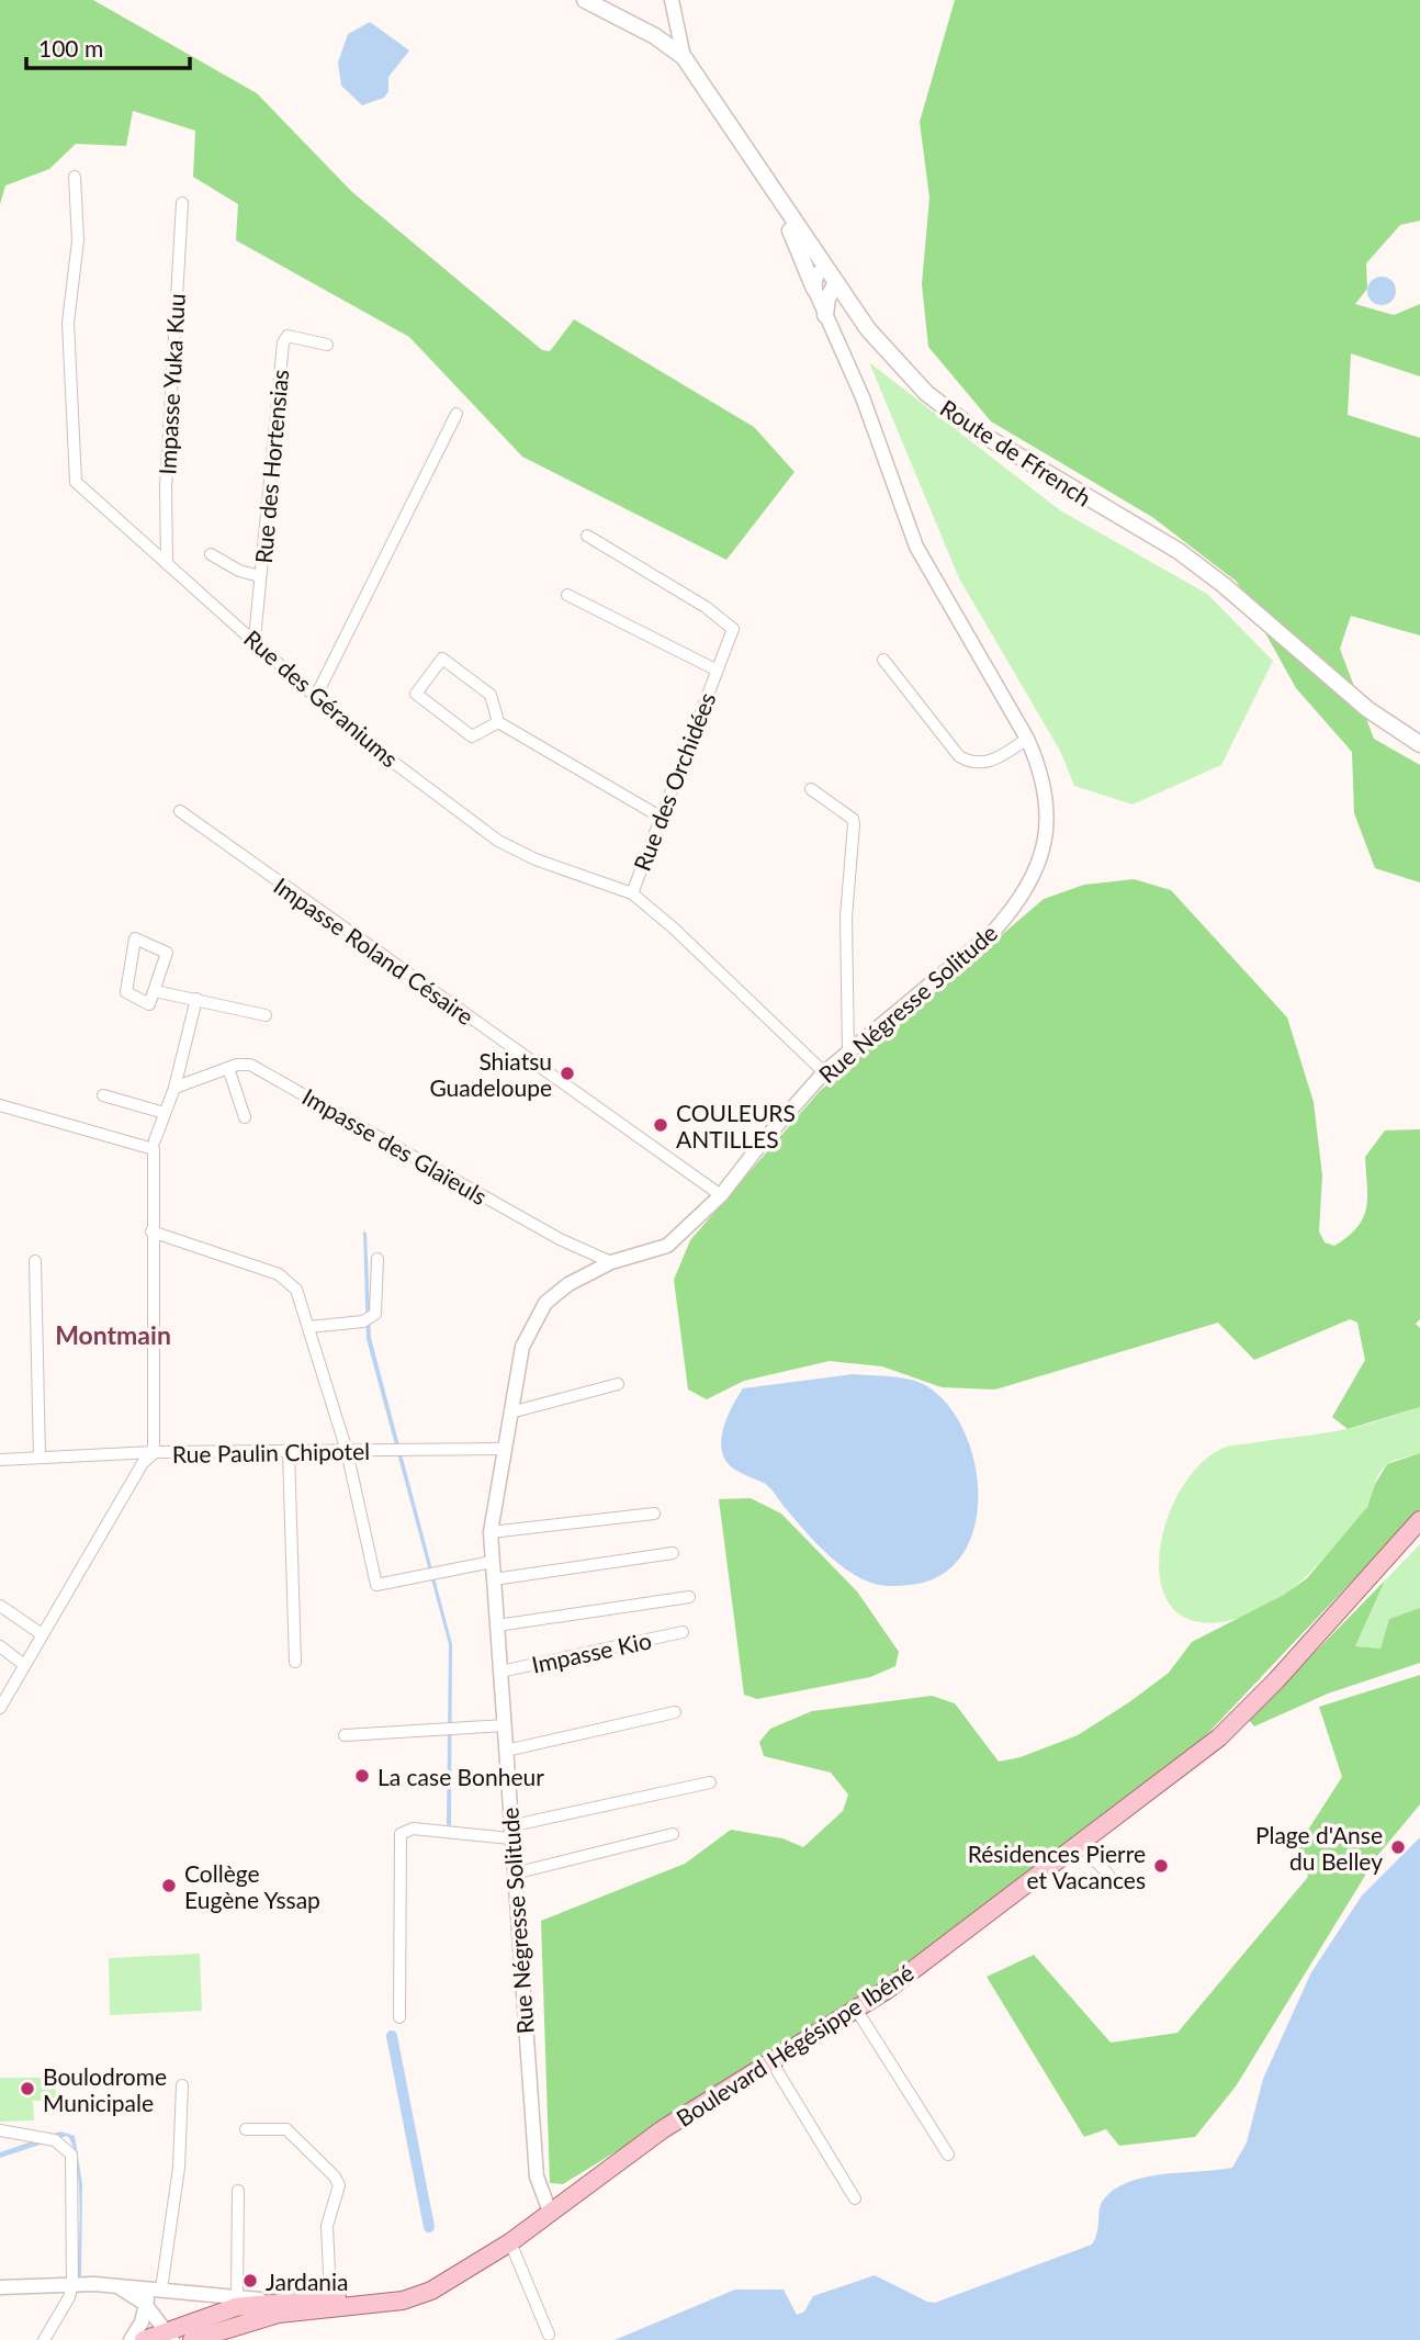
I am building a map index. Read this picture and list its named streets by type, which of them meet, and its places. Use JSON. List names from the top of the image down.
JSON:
{
  "streets": {
    "main road": ["Route de Ffrench", "Boulevard Hégésippe Ibéné"],
    "street": [
      "Impasse Yuka Kuu",
      "Rue des Hortensias",
      "Rue des Géraniums",
      "Rue des Orchidées",
      "Impasse Roland Césaire",
      "Rue Négresse Solitude",
      "Impasse des Glaïeuls",
      "Rue Paulin Chipotel",
      "Impasse Kio"
    ]
  },
  "crossings": [
    ["Impasse Yuka Kuu", "Rue des Géraniums"],
    ["Rue des Hortensias", "Rue des Géraniums"],
    ["Rue des Géraniums", "Rue des Orchidées"],
    ["Rue des Géraniums", "Rue Négresse Solitude"],
    ["Impasse Roland Césaire", "Rue Négresse Solitude"],
    ["Rue Négresse Solitude", "Impasse des Glaïeuls"],
    ["Rue Négresse Solitude", "Rue Paulin Chipotel"],
    ["Rue Négresse Solitude", "Impasse Kio"],
    ["Rue Négresse Solitude", "Boulevard Hégésippe Ibéné"]
  ],
  "districts": ["Montmain"],
  "places": [
    "Shiatsu Guadeloupe",
    "COULEURS ANTILLES",
    "La case Bonheur",
    "Plage d'Anse du Belley",
    "Résidences Pierre et Vacances",
    "Collège Eugène Yssap",
    "Boulodrome Municipale",
    "Jardania"
  ],
  "scale_bar": "100 m"
}
